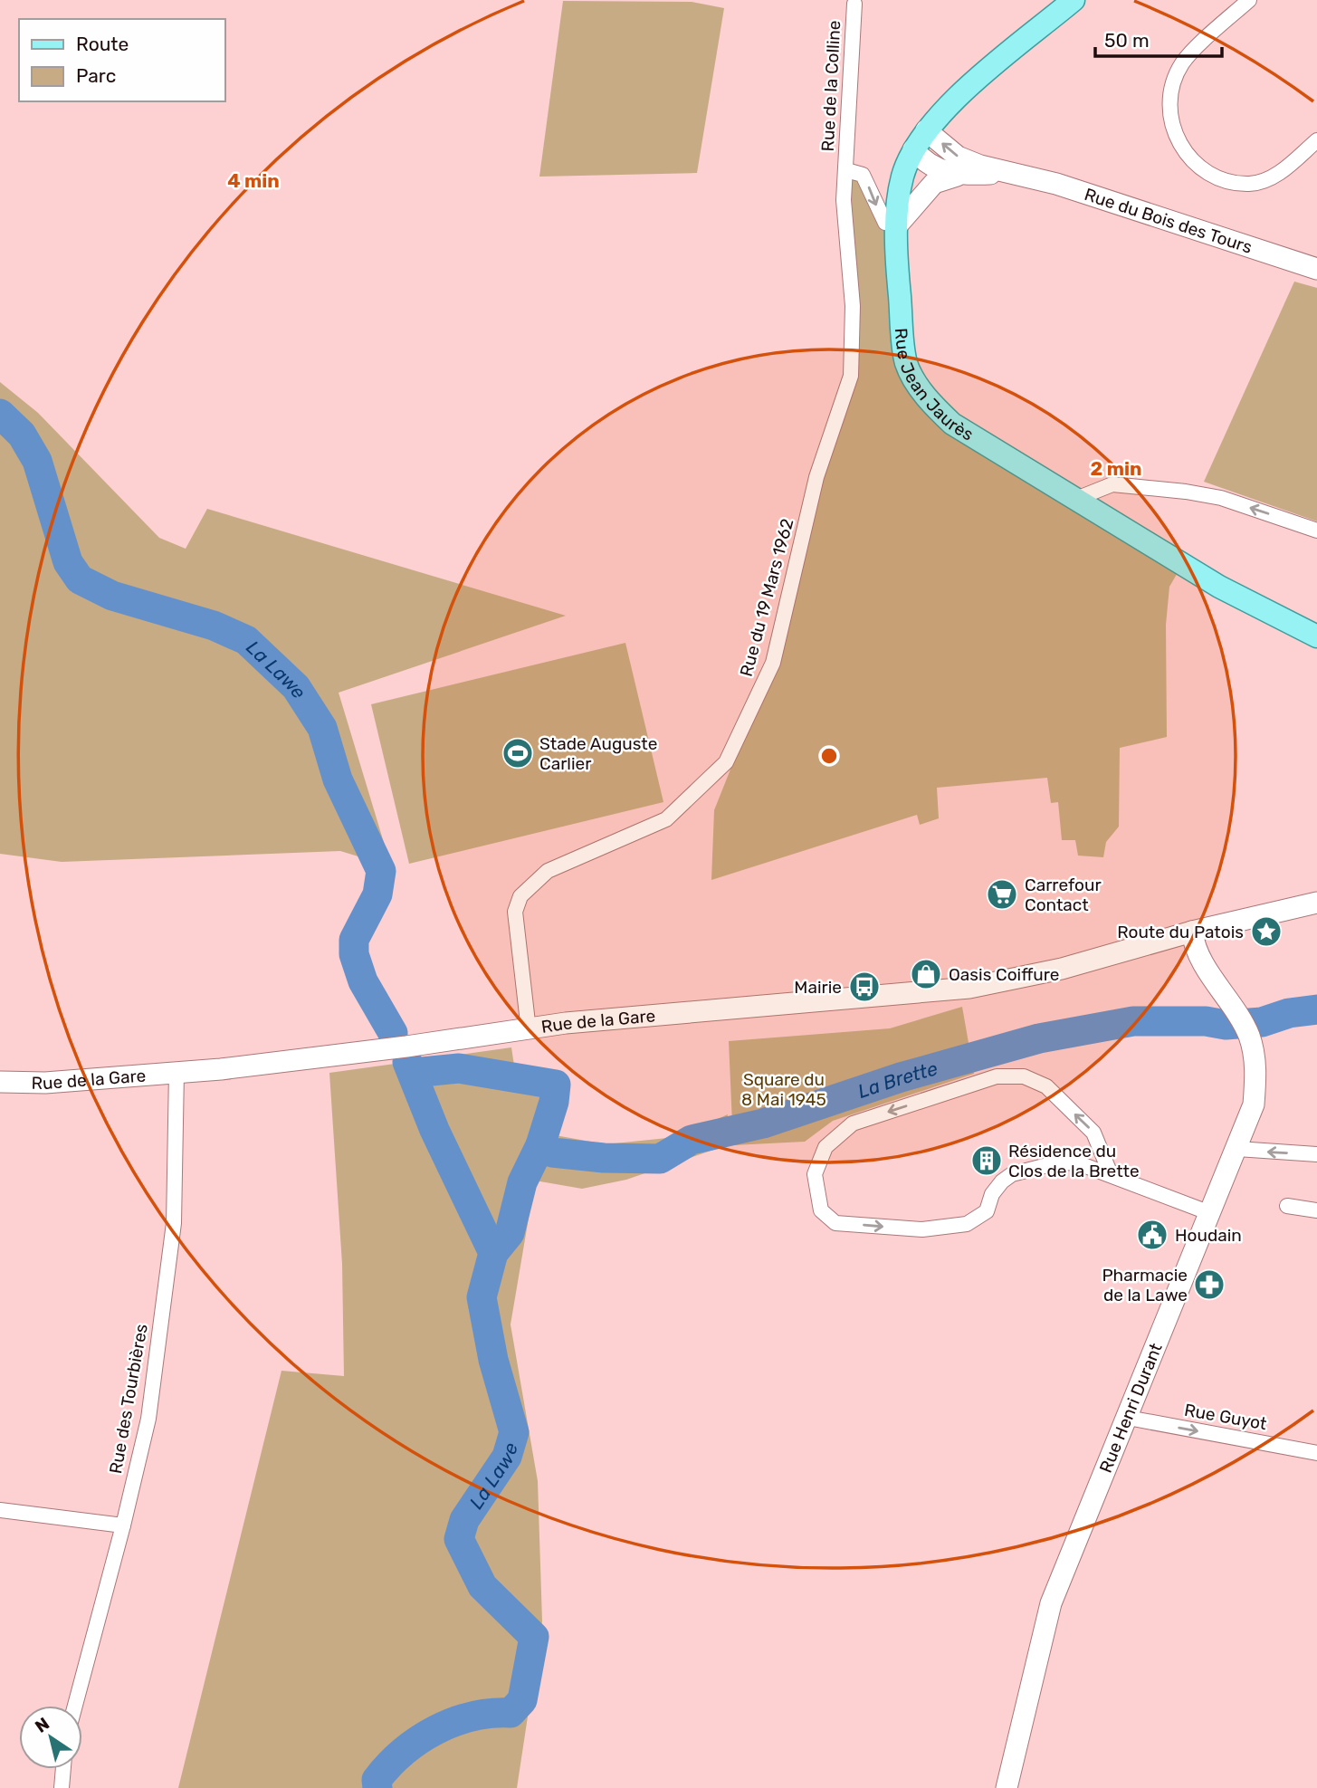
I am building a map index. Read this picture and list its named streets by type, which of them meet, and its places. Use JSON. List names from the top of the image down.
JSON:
{
  "streets": {
    "main road": ["Rue Jean Jaurès"],
    "street": [
      "Rue de la Colline",
      "Rue du Bois des Tours",
      "Rue du 19 Mars 1962",
      "Rue de la Gare",
      "Rue des Tourbières",
      "Rue Henri Durant",
      "Rue Guyot"
    ]
  },
  "crossings": [
    ["Rue de la Colline", "Rue du 19 Mars 1962"],
    ["Rue du 19 Mars 1962", "Rue de la Gare"],
    ["Rue de la Gare", "Rue des Tourbières"],
    ["Rue de la Gare", "Rue Henri Durant"],
    ["Rue Henri Durant", "Rue Guyot"]
  ],
  "one_way": ["Rue Guyot"],
  "water": ["La Lawe", "La Brette"],
  "parks": ["Square du 8 Mai 1945"],
  "places": {
    "sports": ["Stade Auguste Carlier"],
    "supermarket": ["Carrefour Contact"],
    "place": ["Route du Patois"],
    "shop": ["Oasis Coiffure"],
    "bus stop": ["Mairie"],
    "building": ["Résidence du Clos de la Brette"],
    "public building": ["Houdain"],
    "pharmacy": ["Pharmacie de la Lawe"]
  },
  "legend": ["Route", "Parc"],
  "scale_bar": "50 m",
  "north": "top left",
  "rings": ["4 min", "2 min"]
}
